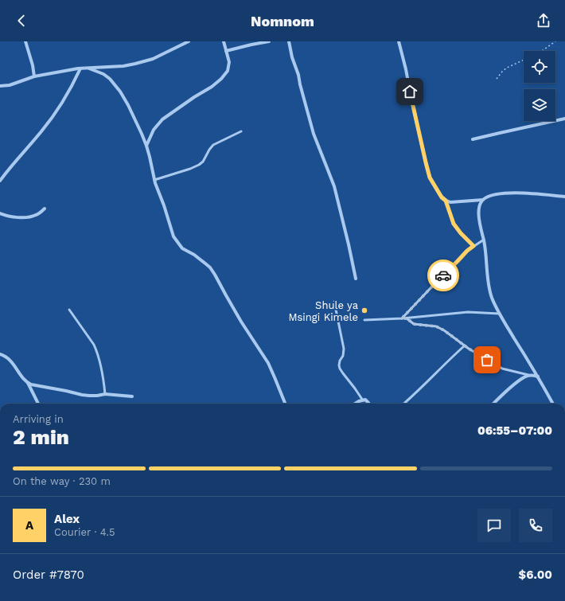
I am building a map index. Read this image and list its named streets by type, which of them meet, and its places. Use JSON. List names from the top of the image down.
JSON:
{
  "places": ["Shule ya Msingi Kimele"],
  "page": {
    "header": "Nomnom",
    "heading": ["2 min", "Arriving in", "06:55–07:00"],
    "panel": [
      "Alex",
      "Courier · 4.5",
      "Order #7870",
      "$6.00"
    ],
    "bar": "On the way · 230 m",
    "round": "A"
  }
}
